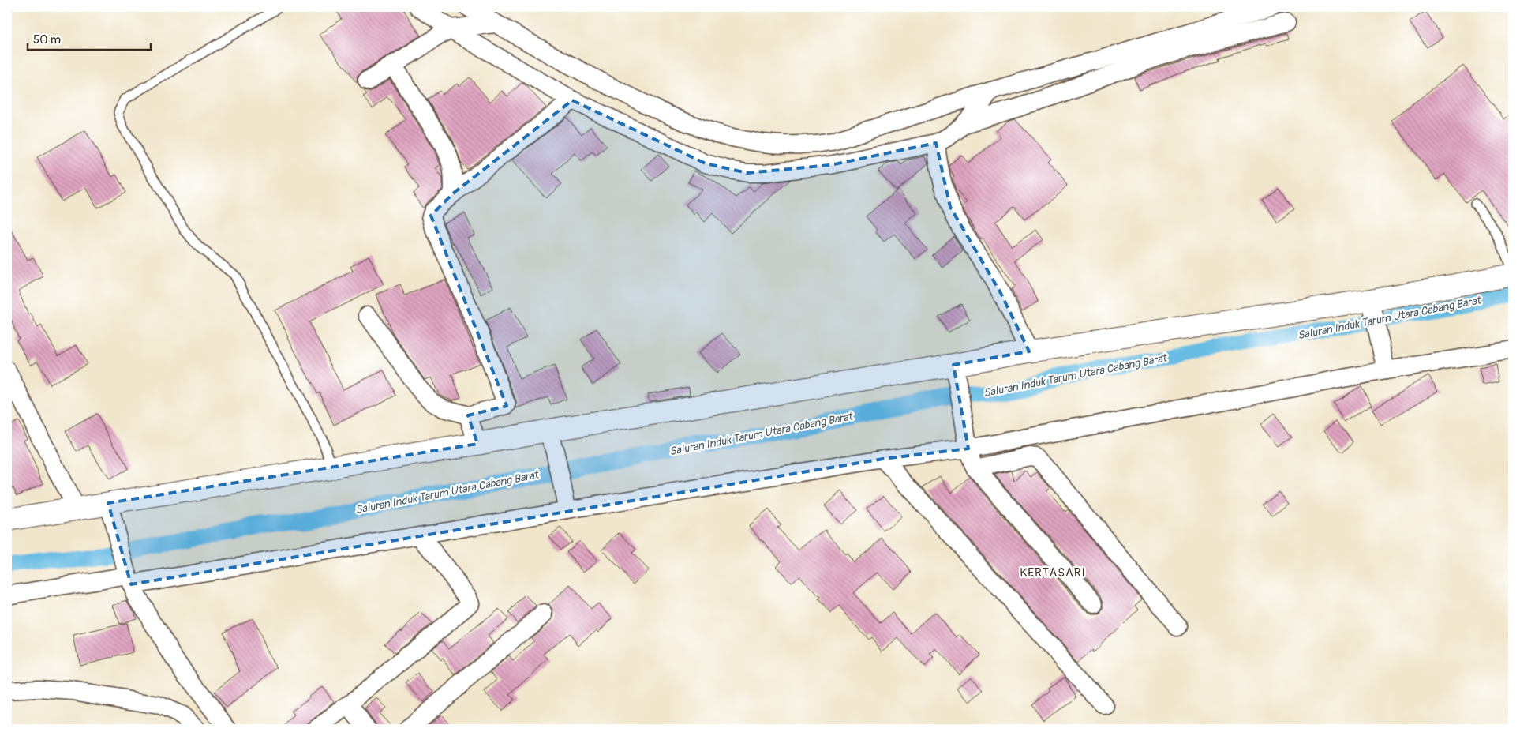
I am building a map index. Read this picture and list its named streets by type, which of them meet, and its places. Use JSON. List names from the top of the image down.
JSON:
{
  "districts": ["KERTASARI"],
  "water": ["Saluran Induk Tarum Utara Cabang Barat"],
  "scale_bar": "50 m"
}
